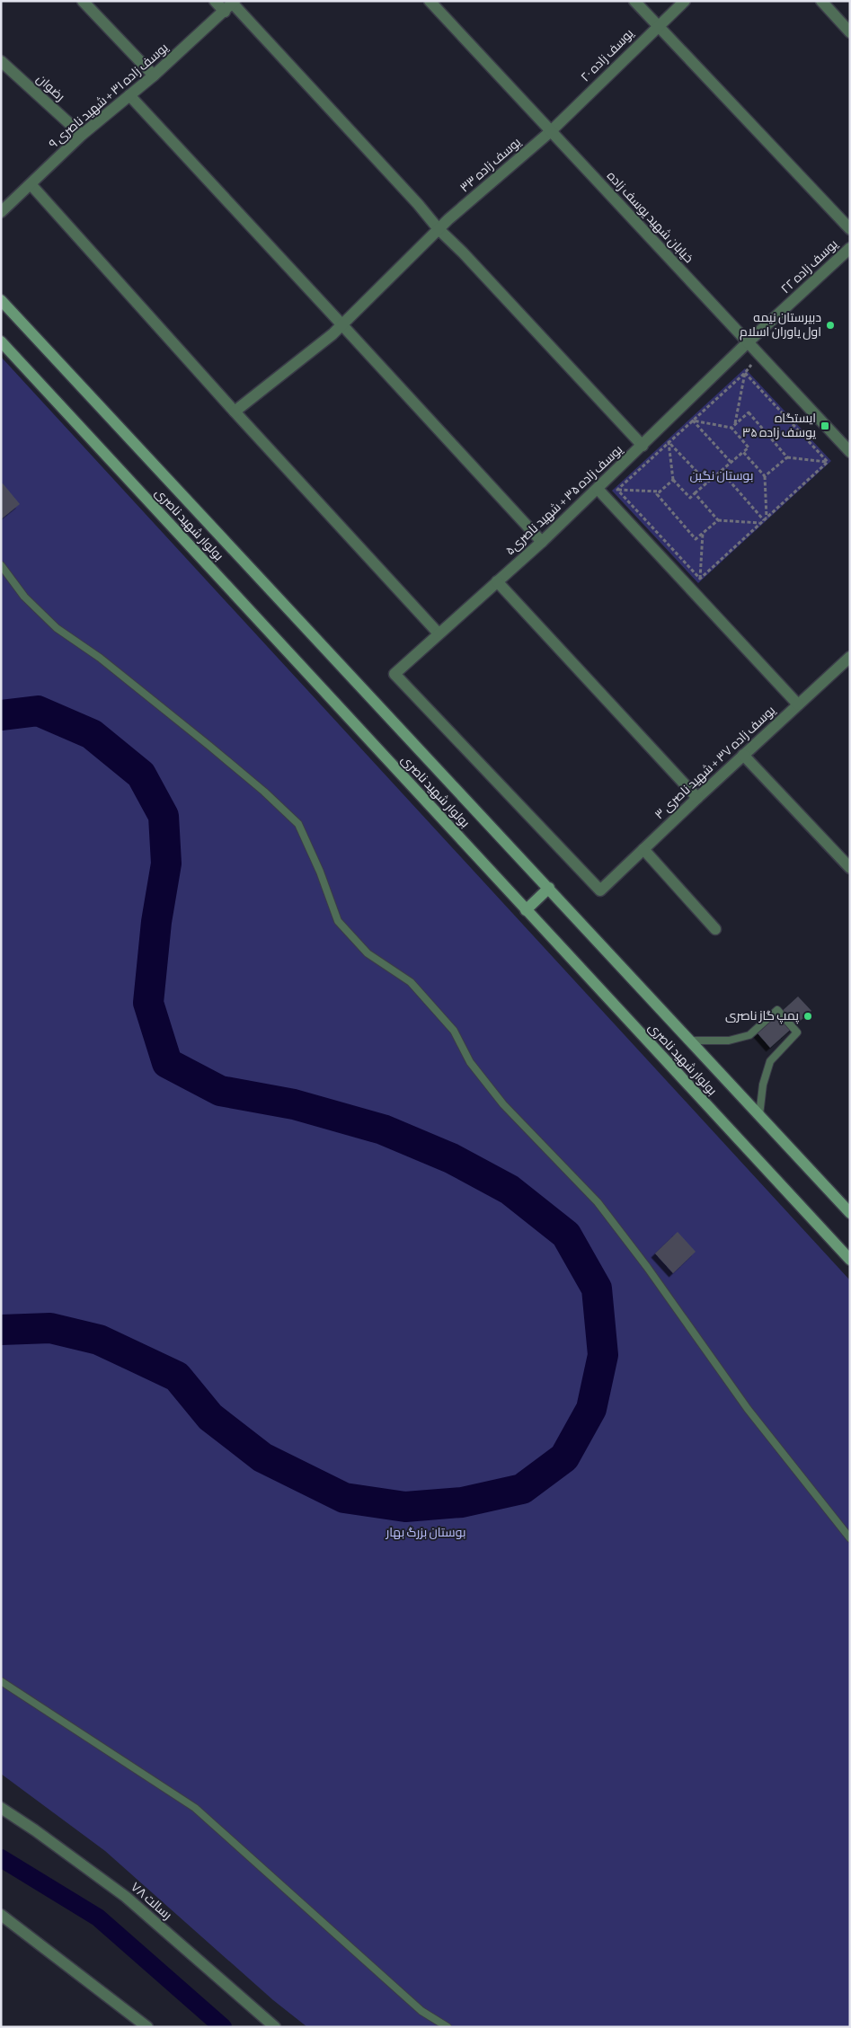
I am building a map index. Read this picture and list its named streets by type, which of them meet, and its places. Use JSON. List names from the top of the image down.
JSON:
{
  "streets": {
    "main road": ["بولوار شهید ناصری"],
    "street": [
      "یوسف زاده ۲۰",
      "رضوان",
      "یوسف زاده ۳۱ + شهید ناصری ۹",
      "یوسف زاده ۳۳",
      "خیابان شهید یوسف زاده",
      "یوسف زاده ۲۲",
      "یوسف زاده ۳۵ + شهید ناصری۵",
      "یوسف زاده ۳۷ + شهید ناصری ۳",
      "رسالت ۷۸"
    ]
  },
  "crossings": [
    ["یوسف زاده ۲۰", "یوسف زاده ۳۳"],
    ["یوسف زاده ۲۰", "خیابان شهید یوسف زاده"],
    ["رضوان", "یوسف زاده ۳۱ + شهید ناصری ۹"],
    ["یوسف زاده ۳۳", "خیابان شهید یوسف زاده"],
    ["خیابان شهید یوسف زاده", "یوسف زاده ۲۲"],
    ["خیابان شهید یوسف زاده", "یوسف زاده ۳۵ + شهید ناصری۵"],
    ["یوسف زاده ۲۲", "یوسف زاده ۳۵ + شهید ناصری۵"],
    ["یوسف زاده ۳۵ + شهید ناصری۵", "یوسف زاده ۳۷ + شهید ناصری ۳"]
  ],
  "parks": ["بوستان نگین", "بوستان بزرگ بهار"],
  "places": {
    "other": ["دبیرستان نیمه اول یاوران اسلام", "پمپ گاز ناصری"],
    "transit": ["ایستگاه یوسف زاده ۳۵"]
  }
}
